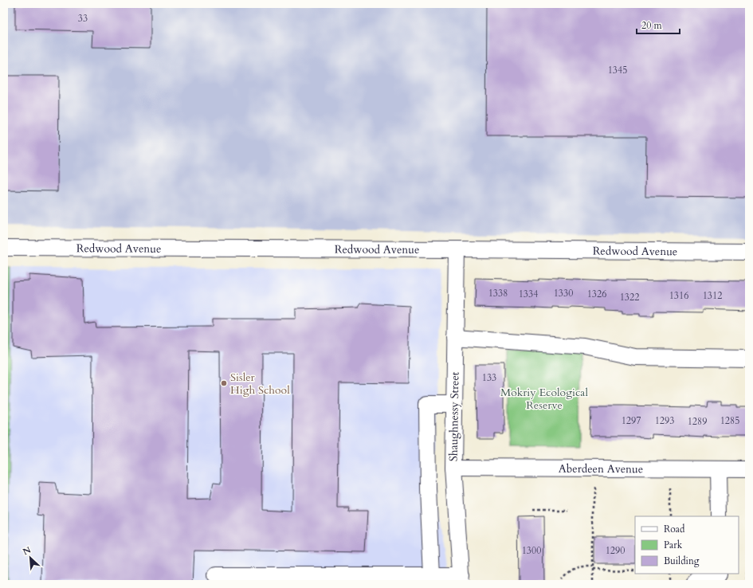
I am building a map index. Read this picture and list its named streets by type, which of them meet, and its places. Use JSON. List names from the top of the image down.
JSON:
{
  "streets": {
    "street": ["Redwood Avenue", "Shaughnessy Street", "Aberdeen Avenue"]
  },
  "crossings": [
    ["Redwood Avenue", "Shaughnessy Street"],
    ["Shaughnessy Street", "Aberdeen Avenue"]
  ],
  "parks": ["Mokriy Ecological Reserve"],
  "places": ["Sisler High School"],
  "house_numbers": [
    "33",
    "1345",
    "1338",
    "1330",
    "1334",
    "1326",
    "1316",
    "1312",
    "1322",
    "133",
    "1297",
    "1293",
    "1285",
    "1289",
    "1300",
    "1290"
  ],
  "legend": ["Road", "Park", "Building"],
  "scale_bar": "20 m",
  "north": "top left"
}
